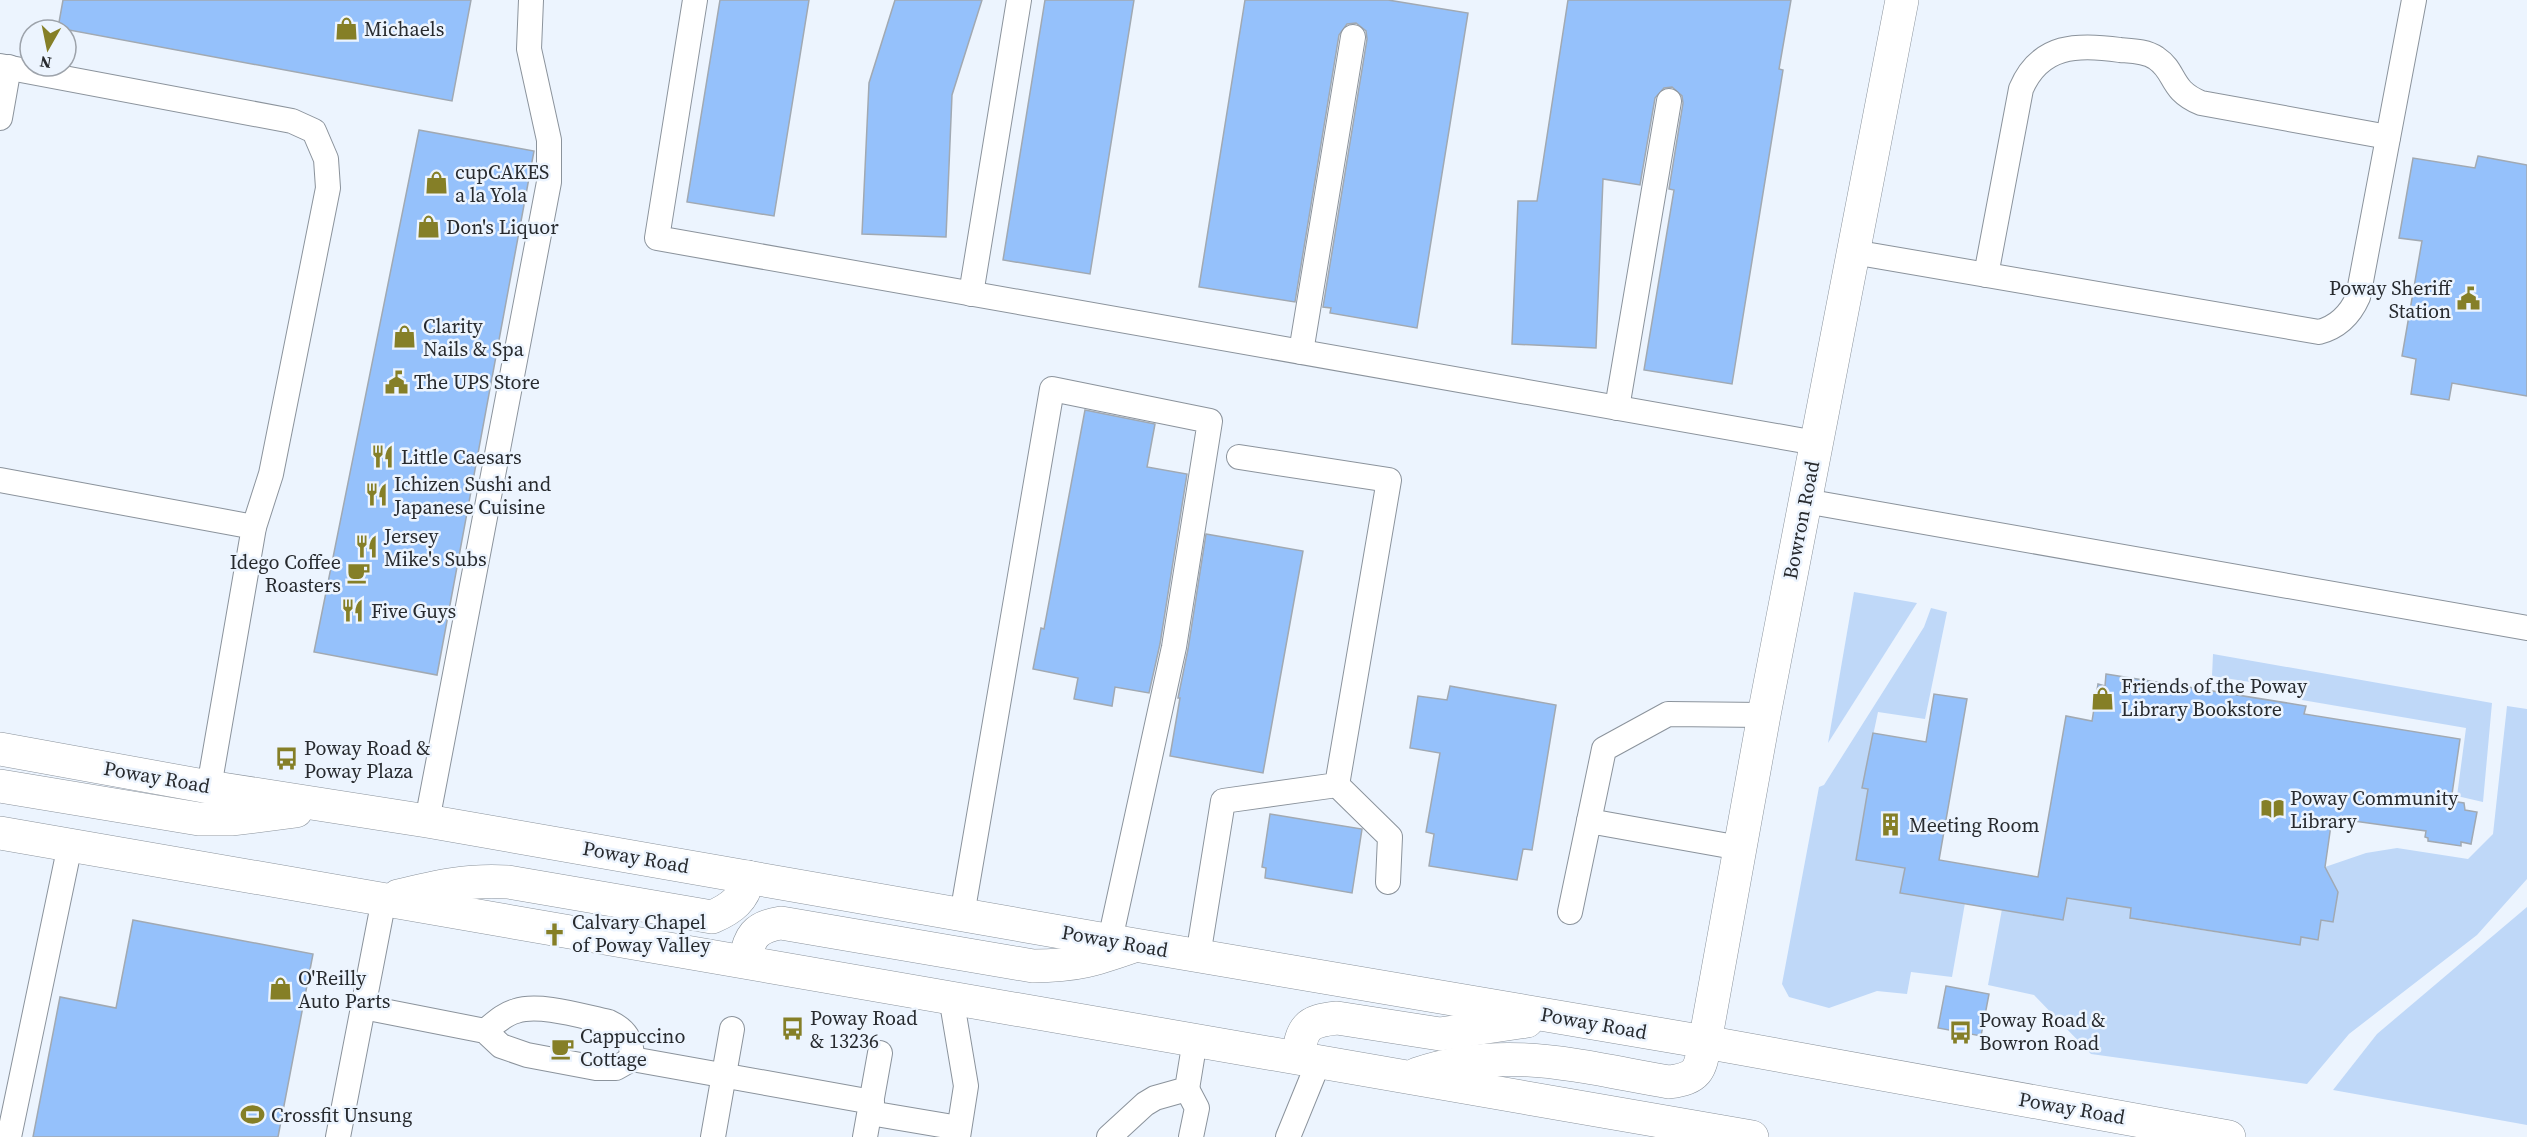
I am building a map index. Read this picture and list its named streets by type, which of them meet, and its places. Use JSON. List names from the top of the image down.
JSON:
{
  "streets": {
    "main road": ["Bowron Road", "Poway Road"]
  },
  "crossings": [
    ["Bowron Road", "Poway Road"]
  ],
  "places": {
    "shop": [
      "Michaels",
      "cupCAKES a la Yola",
      "Don's Liquor",
      "Clarity Nails & Spa",
      "Friends of the Poway Library Bookstore",
      "O'Reilly Auto Parts"
    ],
    "public building": ["Poway Sheriff Station", "The UPS Store"],
    "restaurant": [
      "Little Caesars",
      "Ichizen Sushi and Japanese Cuisine",
      "Jersey Mike's Subs",
      "Five Guys"
    ],
    "cafe": ["Idego Coffee Roasters", "Cappuccino Cottage"],
    "bus stop": ["Poway Road & Poway Plaza", "Poway Road & 13236", "Poway Road & Bowron Road"],
    "library": ["Poway Community Library"],
    "building": ["Meeting Room"],
    "church": ["Calvary Chapel of Poway Valley"],
    "sports": ["Crossfit Unsung"]
  },
  "north": "bottom"
}
